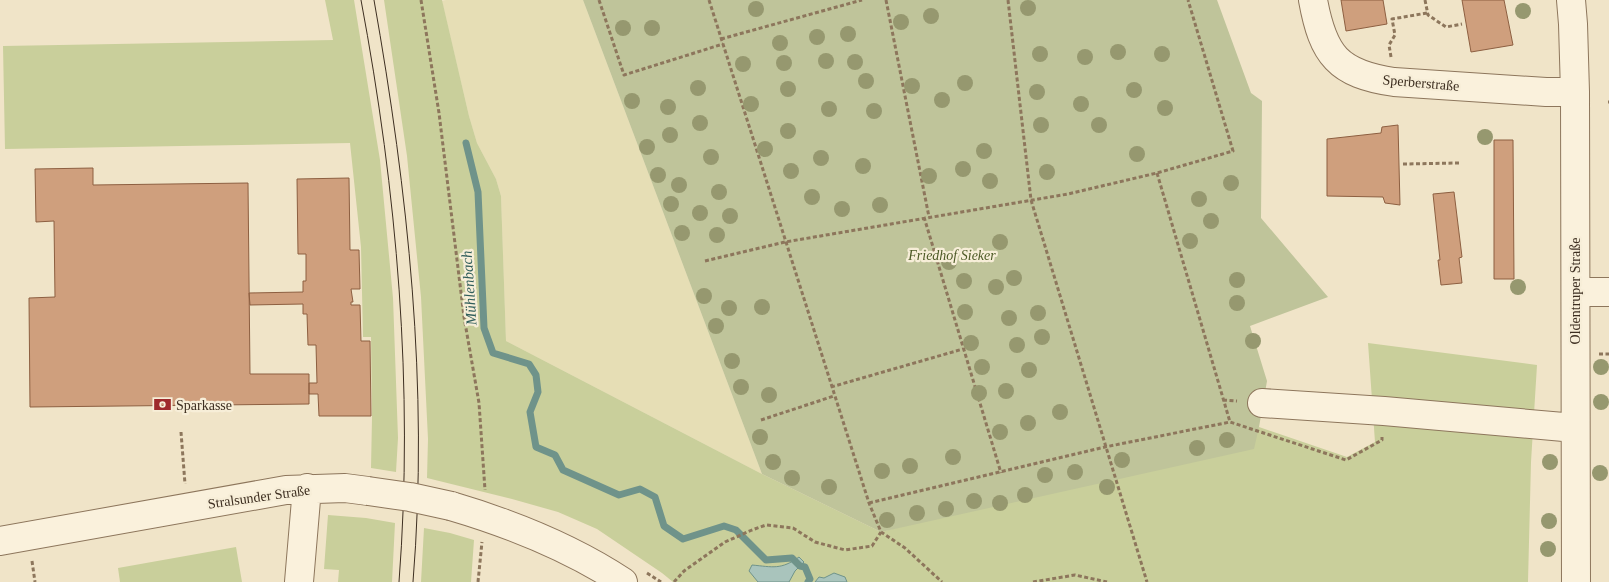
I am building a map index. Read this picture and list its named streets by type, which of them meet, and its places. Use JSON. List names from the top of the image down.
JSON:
{
  "streets": {
    "street": ["Sperberstraße", "Oldentruper Straße", "Stralsunder Straße"]
  },
  "crossings": [
    ["Sperberstraße", "Oldentruper Straße"]
  ],
  "water": ["Mühlenbach"],
  "parks": ["Friedhof Sieker"],
  "places": {
    "bank": ["Sparkasse"]
  }
}
